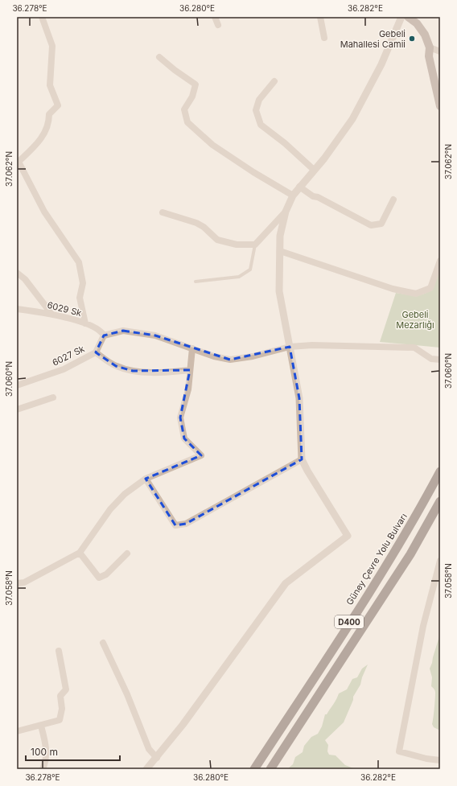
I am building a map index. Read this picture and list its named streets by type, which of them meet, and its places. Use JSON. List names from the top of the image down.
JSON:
{
  "streets": {
    "highway": ["Güney Çevre Yolu Bulvarı", "D400"],
    "street": ["6029 Sk", "6027 Sk"]
  },
  "crossings": [
    ["6029 Sk", "6027 Sk"]
  ],
  "parks": ["Gebeli Mezarlığı"],
  "places": ["Gebeli Mahallesi Camii"],
  "scale_bar": "100 m",
  "coordinates": [
    "36.278°E",
    "36.280°E",
    "36.282°E",
    "37.062°N",
    "37.060°N",
    "37.058°N"
  ]
}
